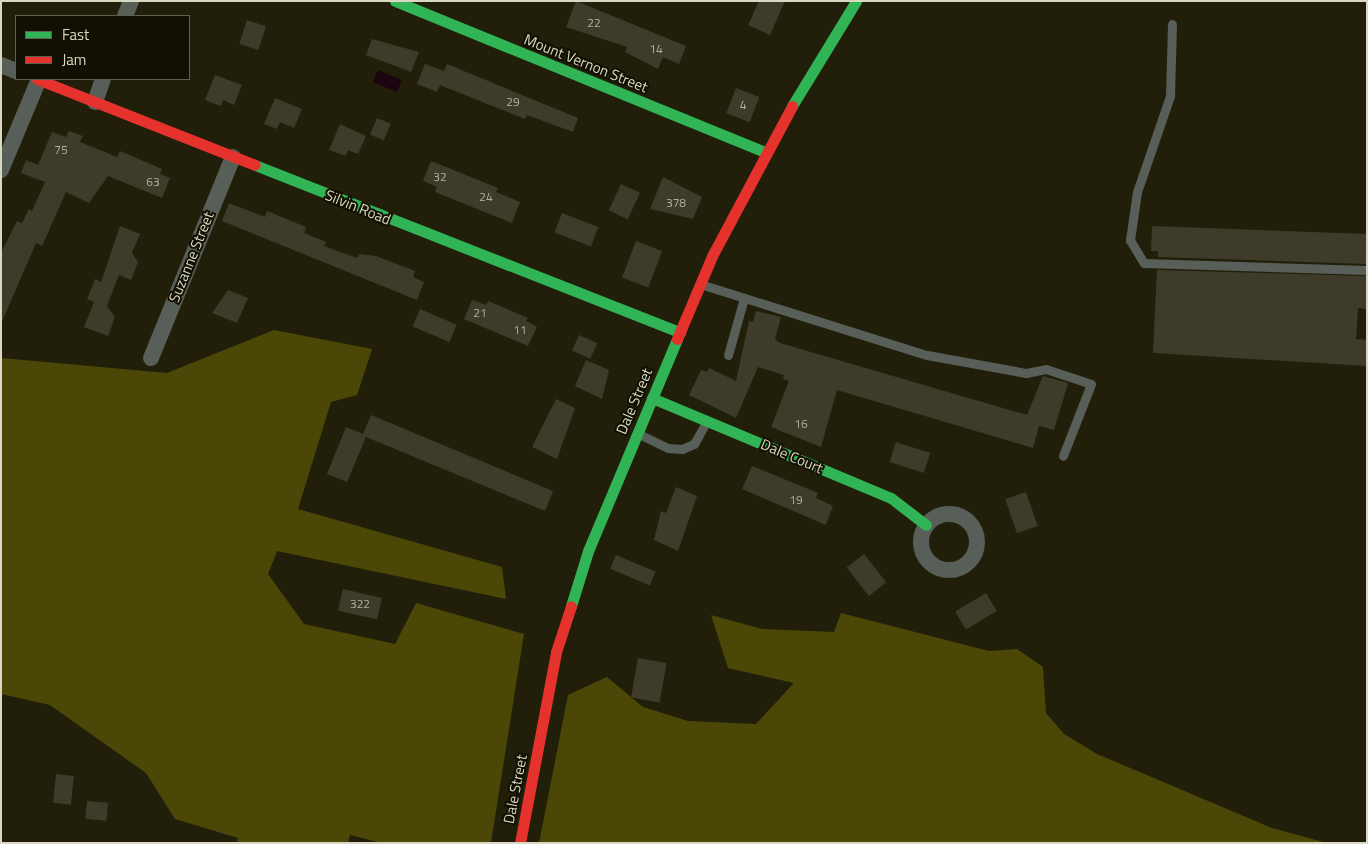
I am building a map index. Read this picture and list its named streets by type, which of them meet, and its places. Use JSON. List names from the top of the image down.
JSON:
{
  "streets": {
    "street": [
      "Mount Vernon Street",
      "Silvin Road",
      "Suzanne Street",
      "Dale Street",
      "Dale Court"
    ]
  },
  "crossings": [
    ["Mount Vernon Street", "Dale Street"],
    ["Silvin Road", "Suzanne Street"],
    ["Silvin Road", "Dale Street"],
    ["Dale Street", "Dale Court"]
  ],
  "house_numbers": [
    "22",
    "14",
    "29",
    "4",
    "75",
    "32",
    "63",
    "24",
    "378",
    "21",
    "11",
    "16",
    "19",
    "322"
  ],
  "legend": ["Fast", "Jam"]
}
